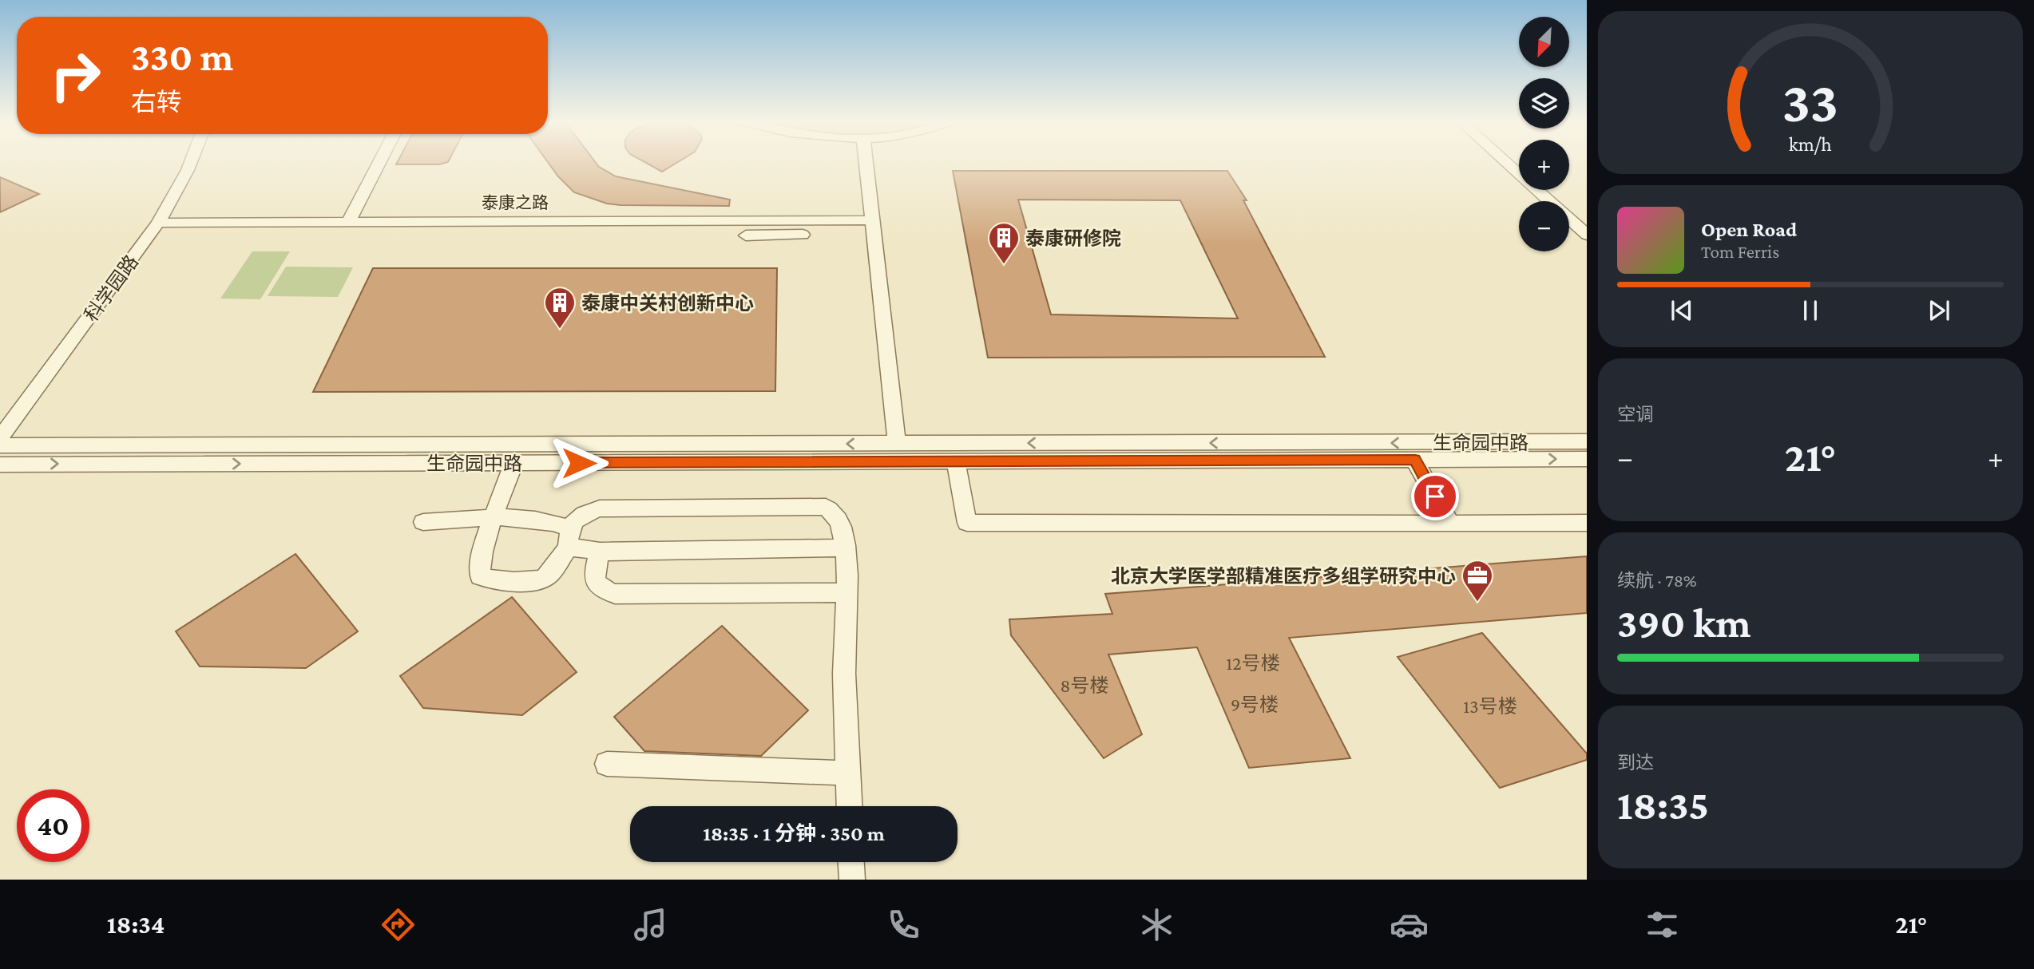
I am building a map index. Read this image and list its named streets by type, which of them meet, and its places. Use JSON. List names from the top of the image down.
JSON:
{
  "streets": {
    "street": ["泰康之路", "科学园路", "生命园中路"]
  },
  "crossings": [
    ["泰康之路", "科学园路"]
  ],
  "places": {
    "building": ["泰康研修院", "泰康中关村创新中心"],
    "office": ["北京大学医学部精准医疗多组学研究中心"]
  },
  "house_numbers": [
    "12号楼",
    "8号楼",
    "9号楼",
    "13号楼"
  ],
  "north": "bottom left",
  "page": {
    "map_buttons": ["+", "−"],
    "turn": ["330 m", "右转"],
    "song": ["Open Road", "Tom Ferris"],
    "tile": [
      "空调",
      ["续航 · 78%", "390 km"],
      ["到达", "18:35"]
    ],
    "heat": ["−", "21°", "+"],
    "limit": "40",
    "trip": "18:35 · 1 分钟 · 350 m",
    "tabs": ["18:34", "21°"],
    "gauge": ["33", "km/h"]
  }
}
